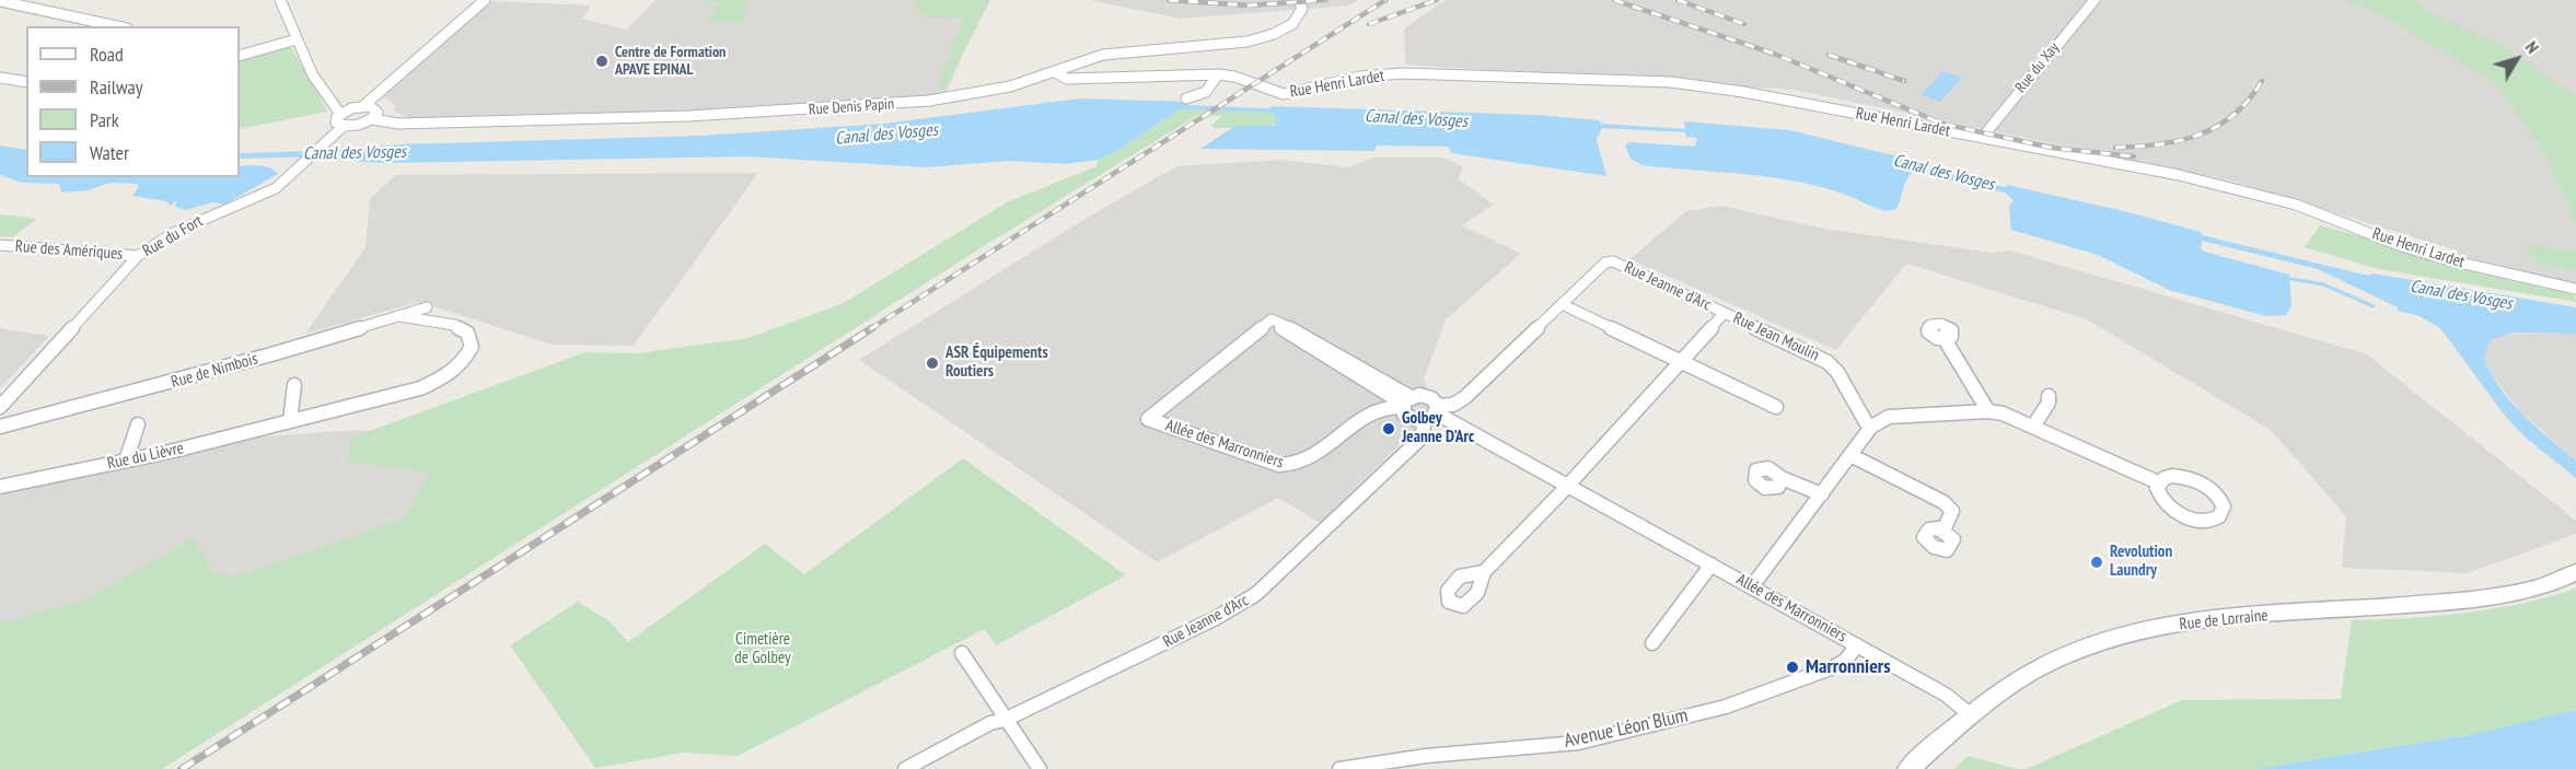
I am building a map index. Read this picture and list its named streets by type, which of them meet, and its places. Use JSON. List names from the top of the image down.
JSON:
{
  "streets": {
    "main road": ["Rue de Lorraine"],
    "street": [
      "Rue du Xay",
      "Rue Henri Lardet",
      "Rue Denis Papin",
      "Rue du Fort",
      "Rue des Amériques",
      "Rue Jeanne d'Arc",
      "Rue Jean Moulin",
      "Rue de Nimbois",
      "Allée des Marronniers",
      "Rue du Lièvre",
      "Avenue Léon Blum"
    ]
  },
  "crossings": [
    ["Rue du Xay", "Rue Henri Lardet"],
    ["Rue Henri Lardet", "Rue Denis Papin"],
    ["Rue du Fort", "Rue des Amériques"],
    ["Rue Jeanne d'Arc", "Rue Jean Moulin"],
    ["Rue Jeanne d'Arc", "Allée des Marronniers"],
    ["Rue de Nimbois", "Rue du Lièvre"],
    ["Allée des Marronniers", "Rue de Lorraine"],
    ["Allée des Marronniers", "Avenue Léon Blum"]
  ],
  "water": ["Canal des Vosges"],
  "parks": ["Cimetière de Golbey"],
  "places": [
    "Centre de Formation APAVE EPINAL",
    "ASR Équipements Routiers",
    "Golbey Jeanne D'Arc",
    "Revolution Laundry",
    "Marronniers"
  ],
  "legend": [
    "Road",
    "Railway",
    "Park",
    "Water"
  ],
  "north": "top right"
}
